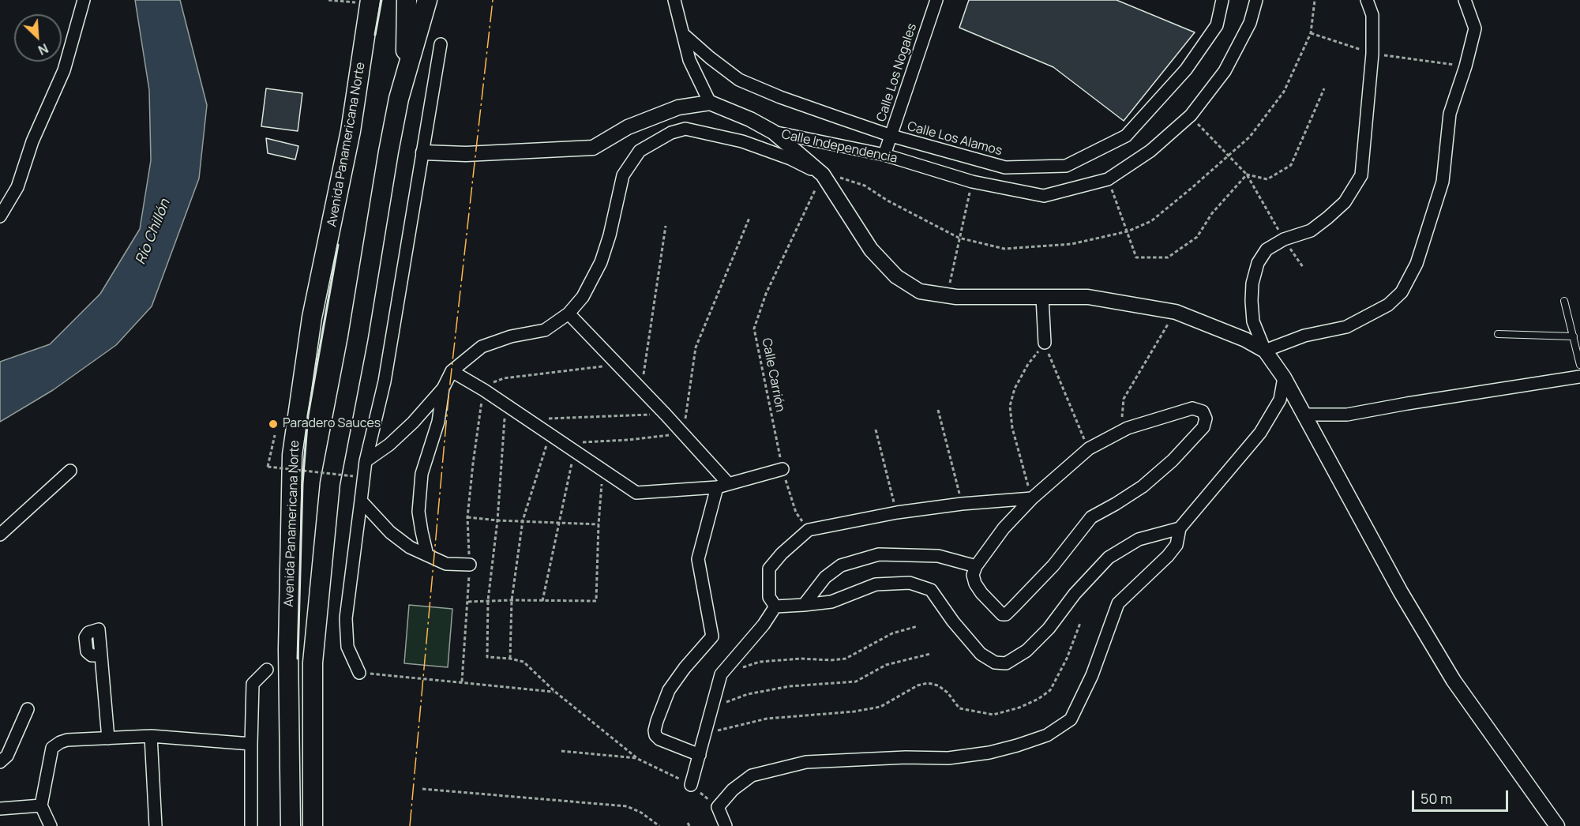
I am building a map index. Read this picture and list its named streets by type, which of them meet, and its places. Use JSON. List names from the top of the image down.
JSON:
{
  "streets": {
    "highway": ["Avenida Panamericana Norte"],
    "street": ["Calle Los Nogales", "Calle Los Alamos", "Calle Independencia"],
    "path": ["Calle Carrión"]
  },
  "crossings": [
    ["Calle Los Nogales", "Calle Los Alamos"],
    ["Calle Los Nogales", "Calle Independencia"]
  ],
  "water": ["Río Chillón"],
  "places": ["Paradero Sauces"],
  "scale_bar": "50 m",
  "north": "bottom right"
}
